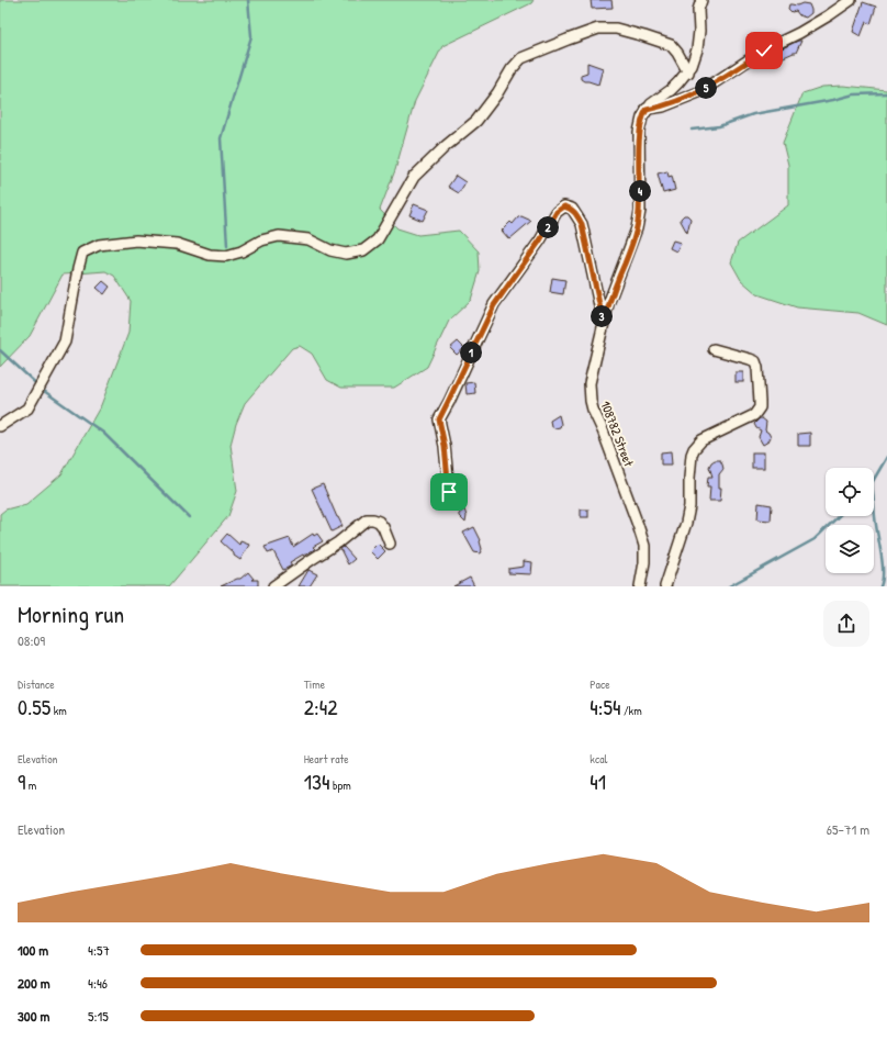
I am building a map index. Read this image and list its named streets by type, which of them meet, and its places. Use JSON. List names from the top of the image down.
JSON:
{
  "streets": {
    "street": ["108782 Street"]
  },
  "page": {
    "pins": [
      "5",
      "4",
      "2",
      "3",
      "1"
    ],
    "heading": ["Morning run", "08:09"],
    "stats": [
      ["Distance", "0.55 km"],
      ["Time", "2:42"],
      ["Pace", "4:54 /km"],
      ["Elevation", "9 m"],
      ["Heart rate", "134 bpm"],
      ["kcal", "41"]
    ],
    "chart": ["Elevation", "65–71 m"],
    "list": [
      {
        "name": "100 m",
        "note": "4:57"
      },
      {
        "name": "200 m",
        "note": "4:46"
      },
      {
        "name": "300 m",
        "note": "5:15"
      }
    ]
  }
}
